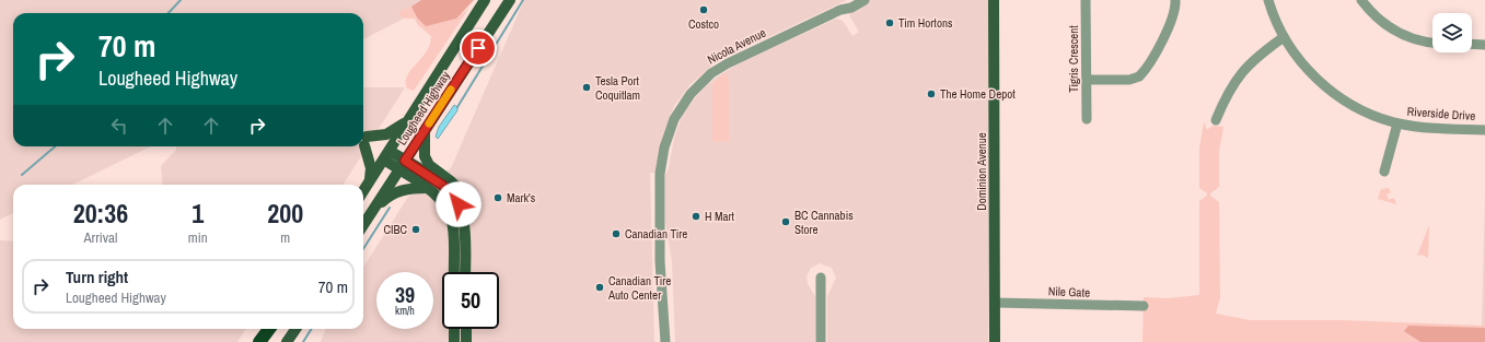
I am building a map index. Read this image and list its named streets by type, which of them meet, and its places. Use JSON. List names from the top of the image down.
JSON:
{
  "streets": {
    "main road": ["Lougheed Highway", "Dominion Avenue"],
    "street": [
      "Nicola Avenue",
      "Tigris Crescent",
      "Riverside Drive",
      "Nile Gate"
    ]
  },
  "crossings": [
    ["Dominion Avenue", "Nile Gate"]
  ],
  "places": [
    "Costco",
    "Tim Hortons",
    "Tesla Port Coquitlam",
    "The Home Depot",
    "Mark's",
    "H Mart",
    "BC Cannabis Store",
    "CIBC",
    "Canadian Tire",
    "Canadian Tire Auto Center"
  ],
  "page": {
    "turn": ["70 m", "Lougheed Highway"],
    "eta": [
      "20:36",
      "Arrival",
      "1",
      "min",
      "200",
      "m"
    ],
    "list": [
      {
        "name": "Turn right",
        "note": "Lougheed Highway",
        "value": "70 m"
      }
    ],
    "speed": "39 km/h",
    "limit": "50"
  }
}
